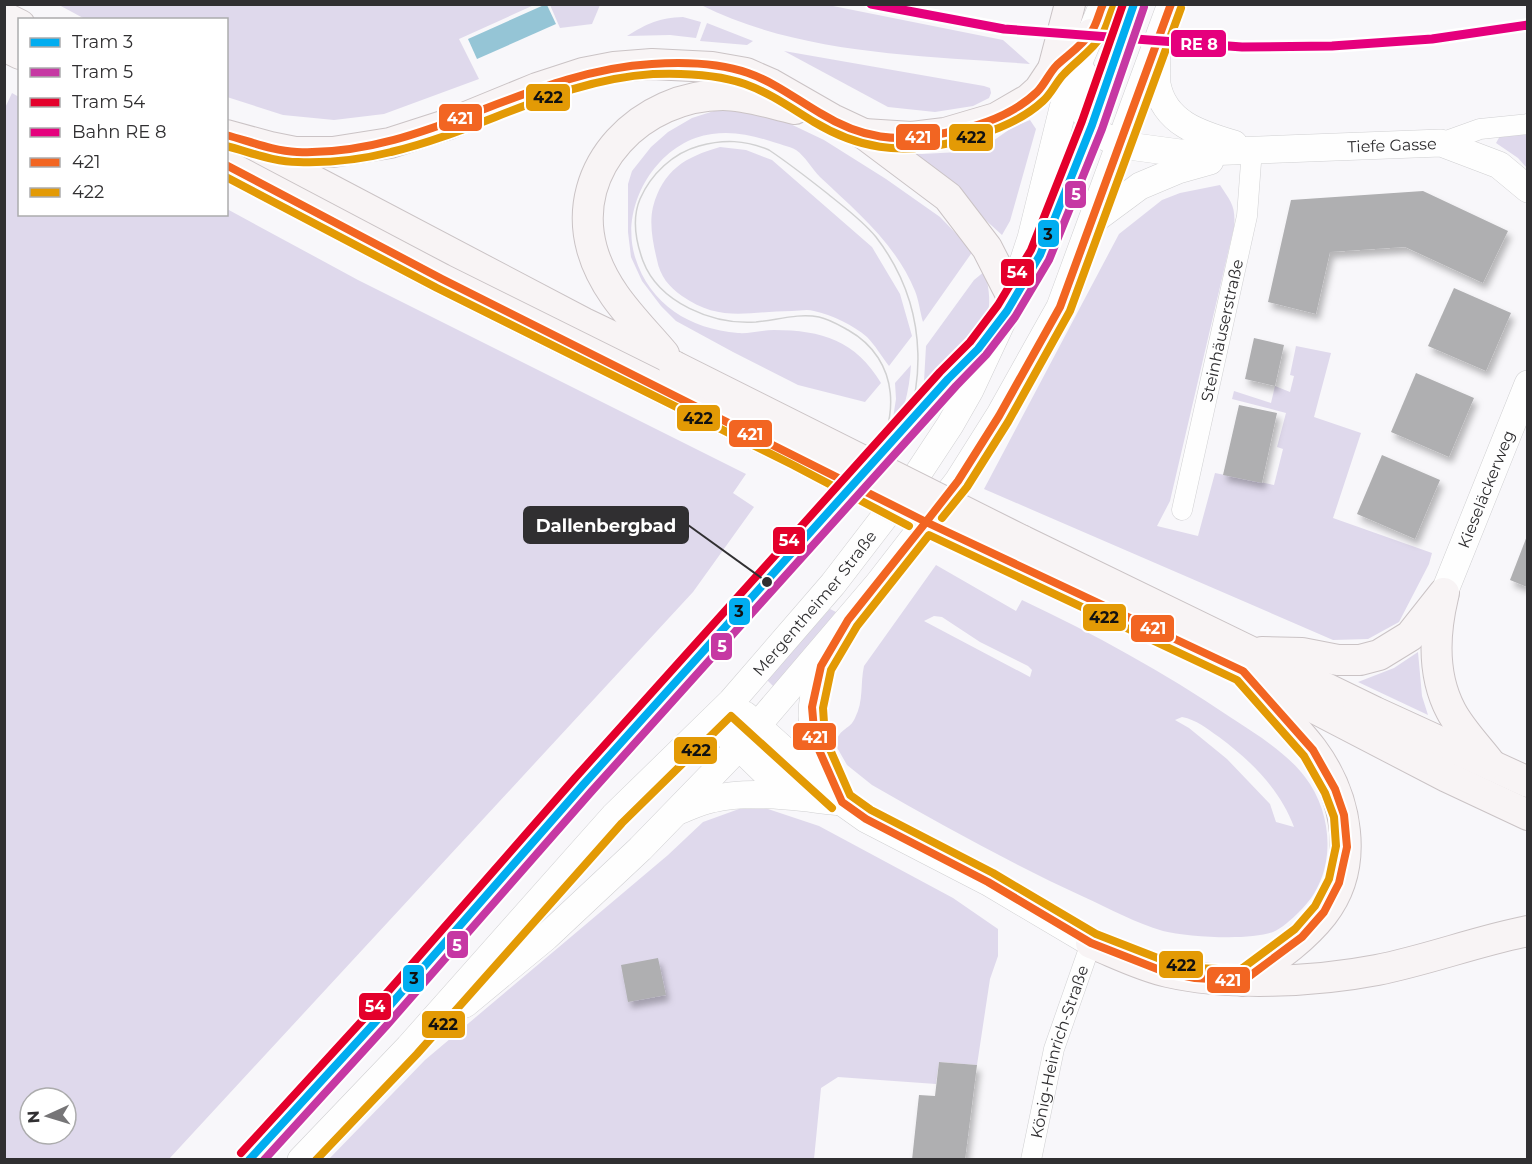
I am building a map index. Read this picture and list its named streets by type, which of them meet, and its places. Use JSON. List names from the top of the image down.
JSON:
{
  "streets": {
    "main road": [
      "Tiefe Gasse",
      "Kieseläckerweg",
      "Mergentheimer Straße",
      "König-Heinrich-Straße"
    ],
    "street": ["Steinhäuserstraße"]
  },
  "crossings": [
    ["Tiefe Gasse", "Steinhäuserstraße"],
    ["Tiefe Gasse", "Mergentheimer Straße"],
    ["Mergentheimer Straße", "König-Heinrich-Straße"]
  ],
  "places": ["Dallenbergbad"],
  "lines": [
    "tram line 3",
    "tram line 54",
    "transit line 421",
    "tram line 5",
    "transit line 422"
  ],
  "legend": [
    "Tram 3",
    "Tram 5",
    "Tram 54",
    "Bahn RE 8",
    "421",
    "422"
  ],
  "north": "left"
}
